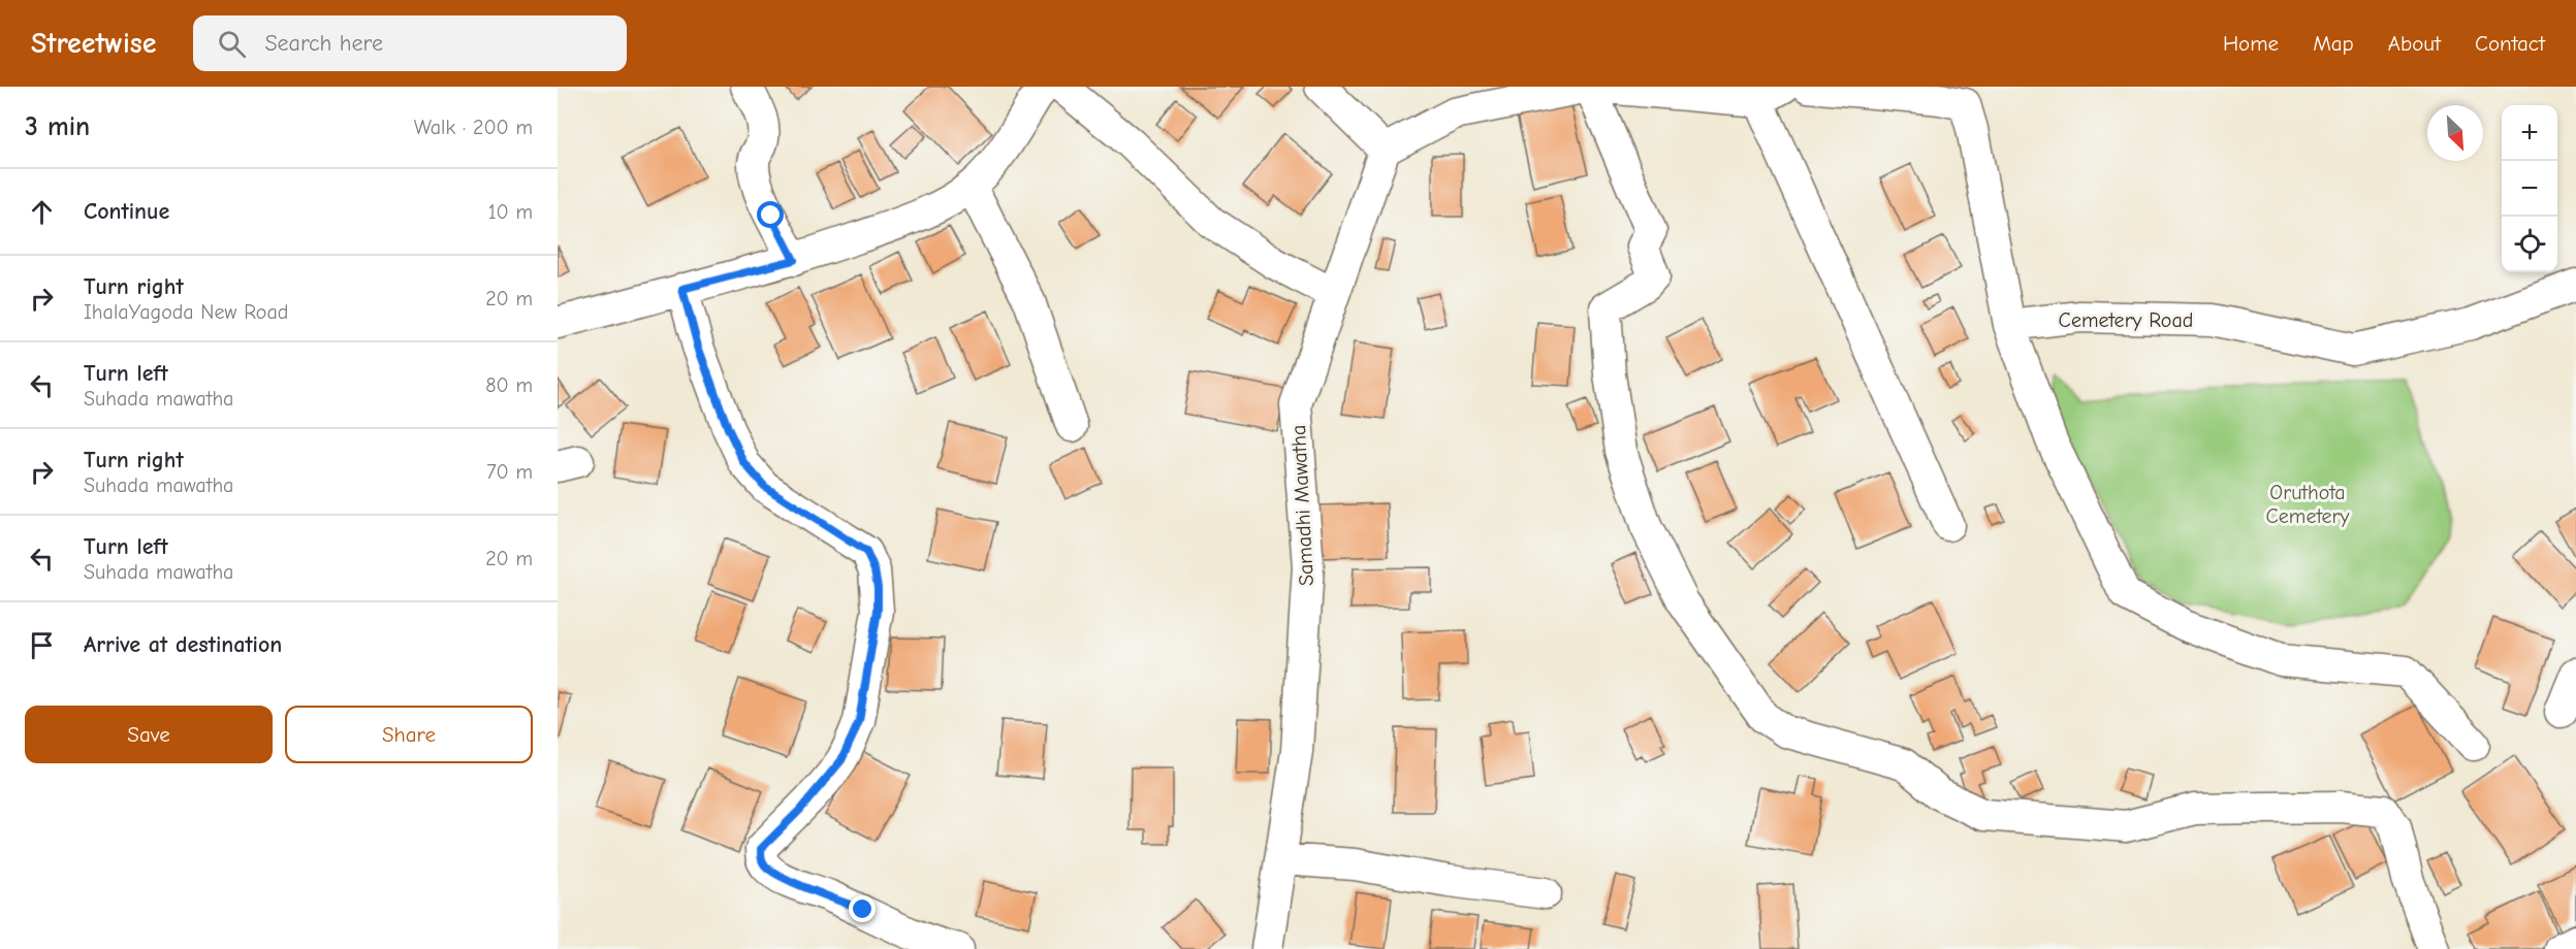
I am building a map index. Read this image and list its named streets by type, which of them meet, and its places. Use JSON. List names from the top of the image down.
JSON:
{
  "streets": {
    "street": ["Cemetery Road", "Samadhi Mawatha"]
  },
  "parks": ["Oruthota Cemetery"],
  "north": "bottom right",
  "page": {
    "header": "Streetwise",
    "search": "Search here",
    "nav": [
      "Home",
      "Map",
      "About",
      "Contact"
    ],
    "heading": ["3 min", "Walk · 200 m"],
    "map_buttons": ["+", "−"],
    "list": [
      ["Continue", "10 m"],
      ["Turn right", "IhalaYagoda New Road", "20 m"],
      ["Turn left", "Suhada mawatha", "80 m"],
      ["Turn right", "Suhada mawatha", "70 m"],
      ["Turn left", "Suhada mawatha", "20 m"],
      "Arrive at destination"
    ],
    "buttons": ["Save", "Share"]
  }
}
